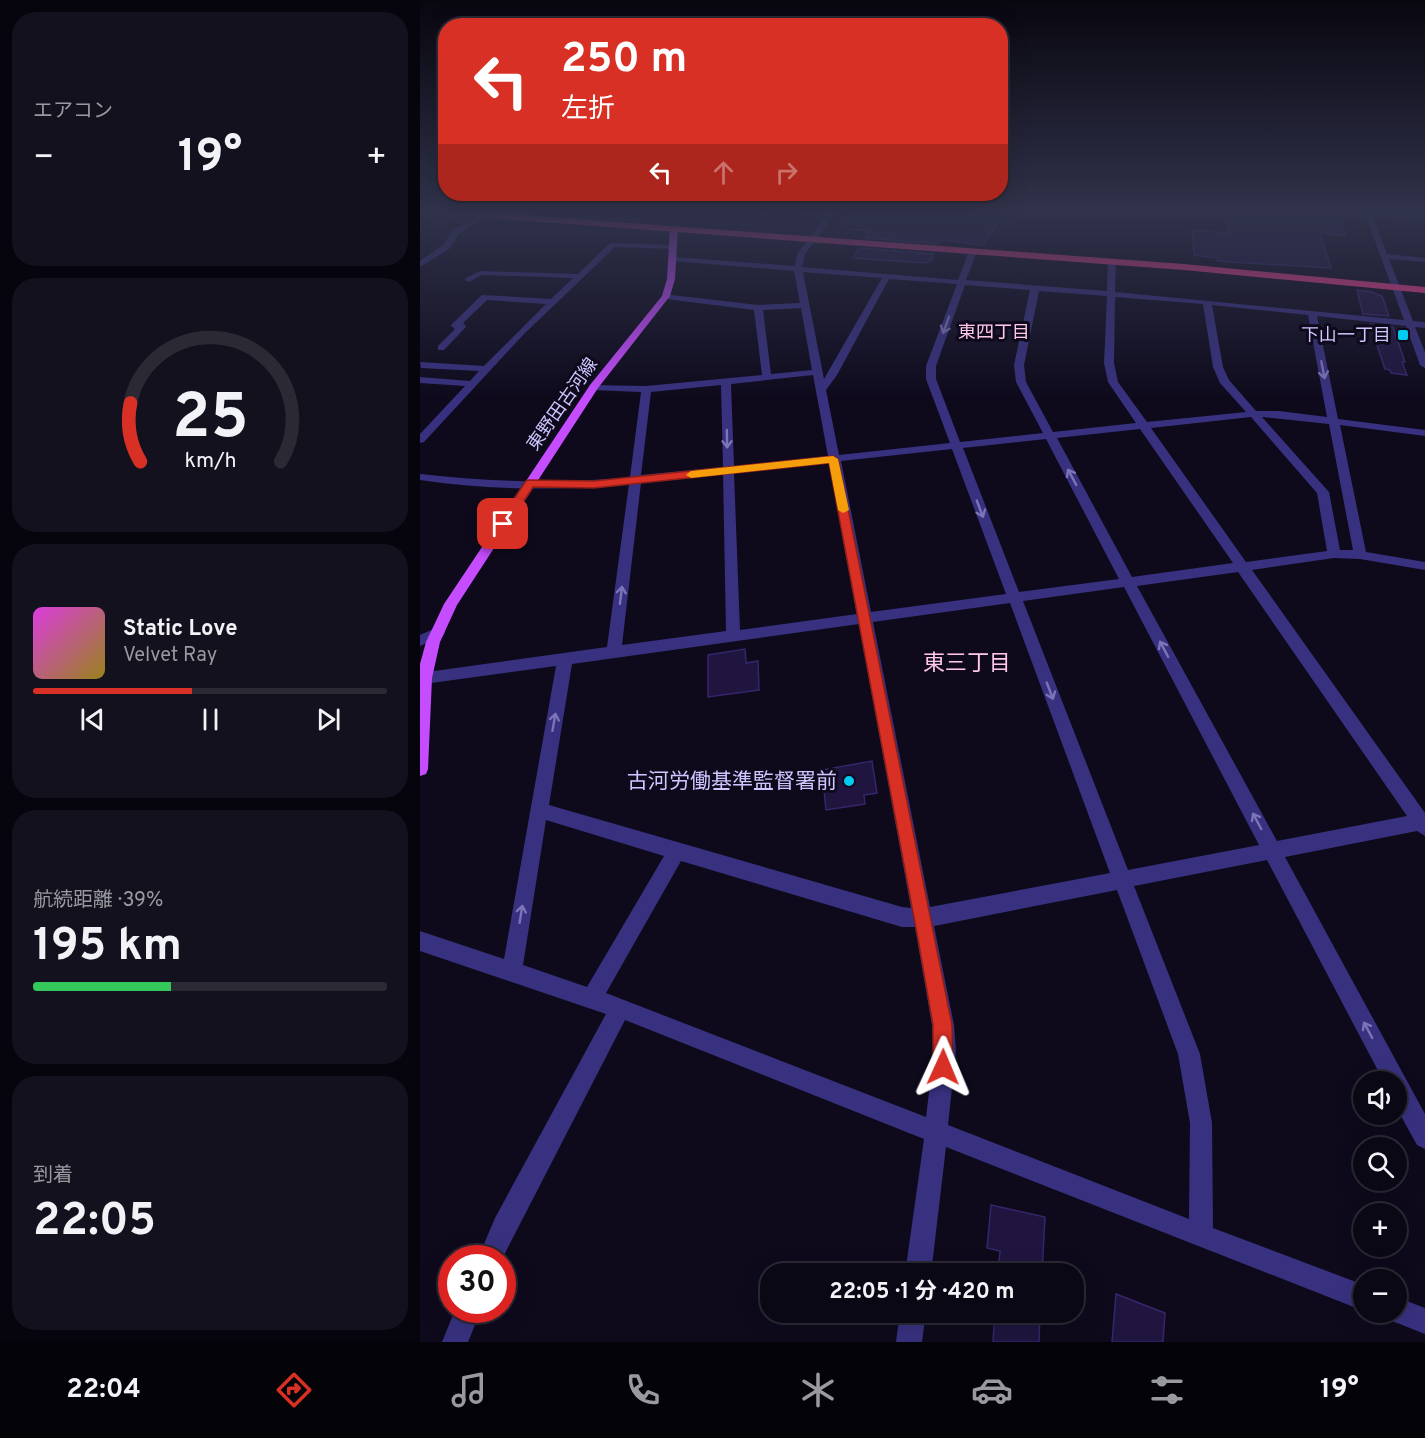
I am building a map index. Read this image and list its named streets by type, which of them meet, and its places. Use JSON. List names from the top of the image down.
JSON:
{
  "streets": {
    "main road": ["東野田古河線"]
  },
  "districts": ["東四丁目", "東三丁目"],
  "places": {
    "transit": ["下山一丁目"],
    "other": ["古河労働基準監督署前"]
  },
  "page": {
    "tile": [
      "エアコン",
      ["航続距離 · 39%", "195 km"],
      ["到着", "22:05"]
    ],
    "turn": ["250 m", "左折"],
    "heat": ["−", "19°", "+"],
    "song": ["Static Love", "Velvet Ray"],
    "map_buttons": ["+", "−"],
    "limit": "30",
    "trip": "22:05 · 1 分 · 420 m",
    "tabs": ["22:04", "19°"],
    "gauge": ["25", "km/h"]
  }
}
